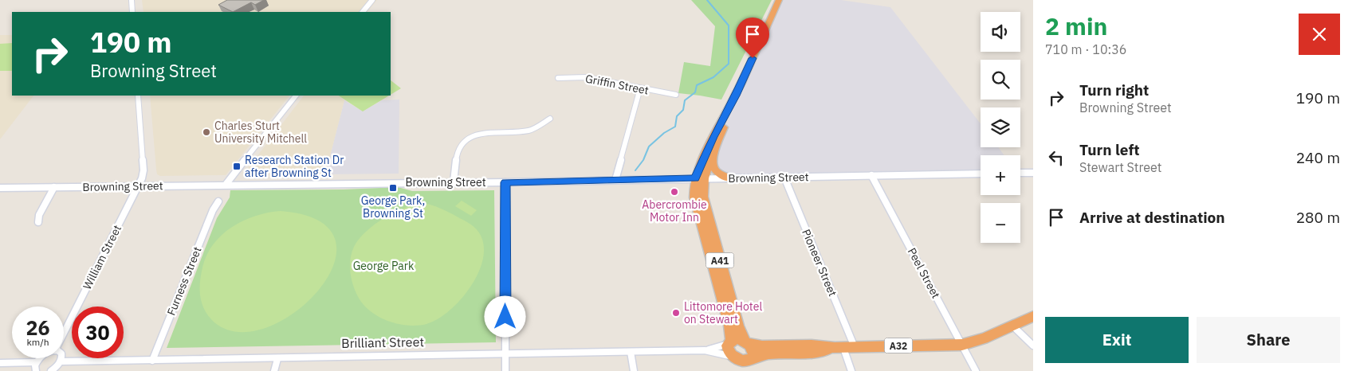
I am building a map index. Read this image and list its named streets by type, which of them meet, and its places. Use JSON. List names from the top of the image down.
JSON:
{
  "streets": {
    "highway": ["A41", "A32"],
    "street": [
      "Griffin Street",
      "Browning Street",
      "William Street",
      "Pioneer Street",
      "Peel Street",
      "Furness Street",
      "Brilliant Street"
    ]
  },
  "crossings": [
    ["Browning Street", "William Street"],
    ["Browning Street", "A41"],
    ["Browning Street", "Pioneer Street"],
    ["Browning Street", "Peel Street"],
    ["A41", "Brilliant Street"],
    ["A41", "A32"],
    ["Pioneer Street", "A32"],
    ["Peel Street", "A32"],
    ["Furness Street", "Brilliant Street"],
    ["Brilliant Street", "A32"]
  ],
  "parks": ["George Park"],
  "places": {
    "other": ["Charles Sturt University Mitchell", "Abercrombie Motor Inn", "Littomore Hotel on Stewart"],
    "transit": ["Research Station Dr after Browning St", "George Park, Browning St"]
  },
  "page": {
    "heading": ["2 min", "710 m · 10:36"],
    "map_buttons": ["+", "−"],
    "turn": ["190 m", "Browning Street"],
    "list": [
      {
        "name": "Turn right",
        "note": "Browning Street",
        "value": "190 m"
      },
      {
        "name": "Turn left",
        "note": "Stewart Street",
        "value": "240 m"
      },
      {
        "name": "Arrive at destination",
        "value": "280 m"
      }
    ],
    "speed": "26 km/h",
    "limit": "30",
    "buttons": ["Exit", "Share"]
  }
}
